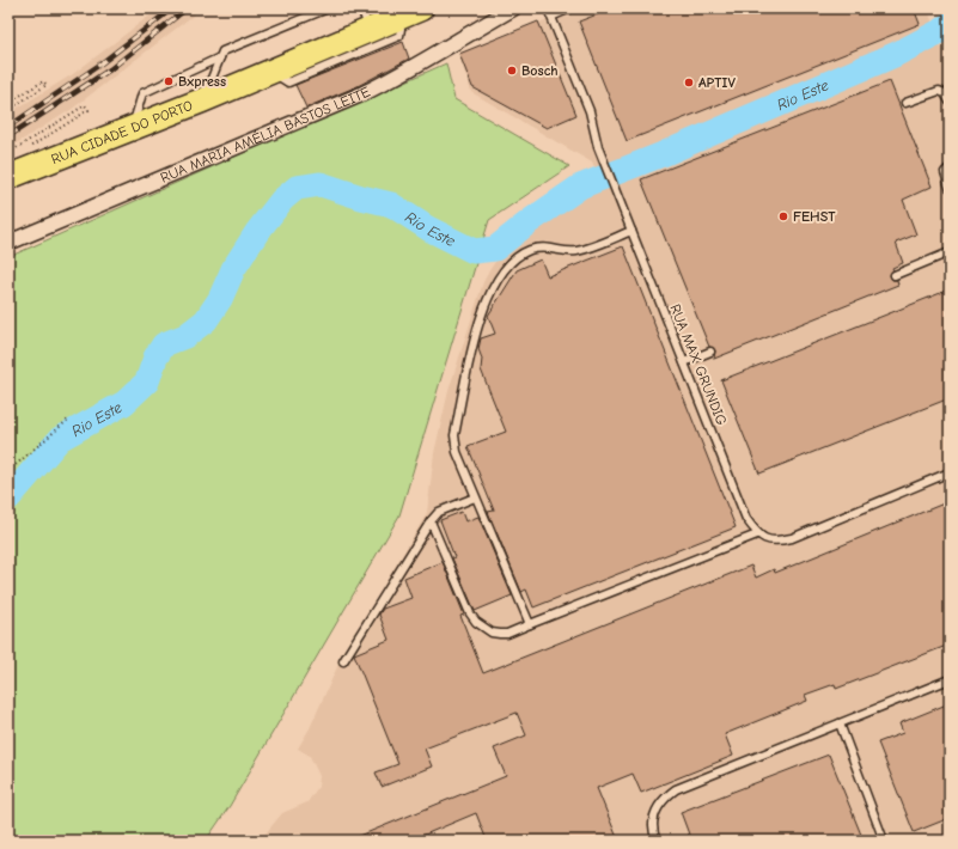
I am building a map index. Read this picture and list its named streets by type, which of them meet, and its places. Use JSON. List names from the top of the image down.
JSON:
{
  "streets": {
    "main road": ["RUA CIDADE DO PORTO"],
    "street": ["RUA MARIA AMÉLIA BASTOS LEITE"],
    "lane": ["RUA MAX GRUNDIG"]
  },
  "water": ["Rio Este"],
  "places": [
    "Bosch",
    "Bxpress",
    "APTIV",
    "FEHST"
  ]
}
